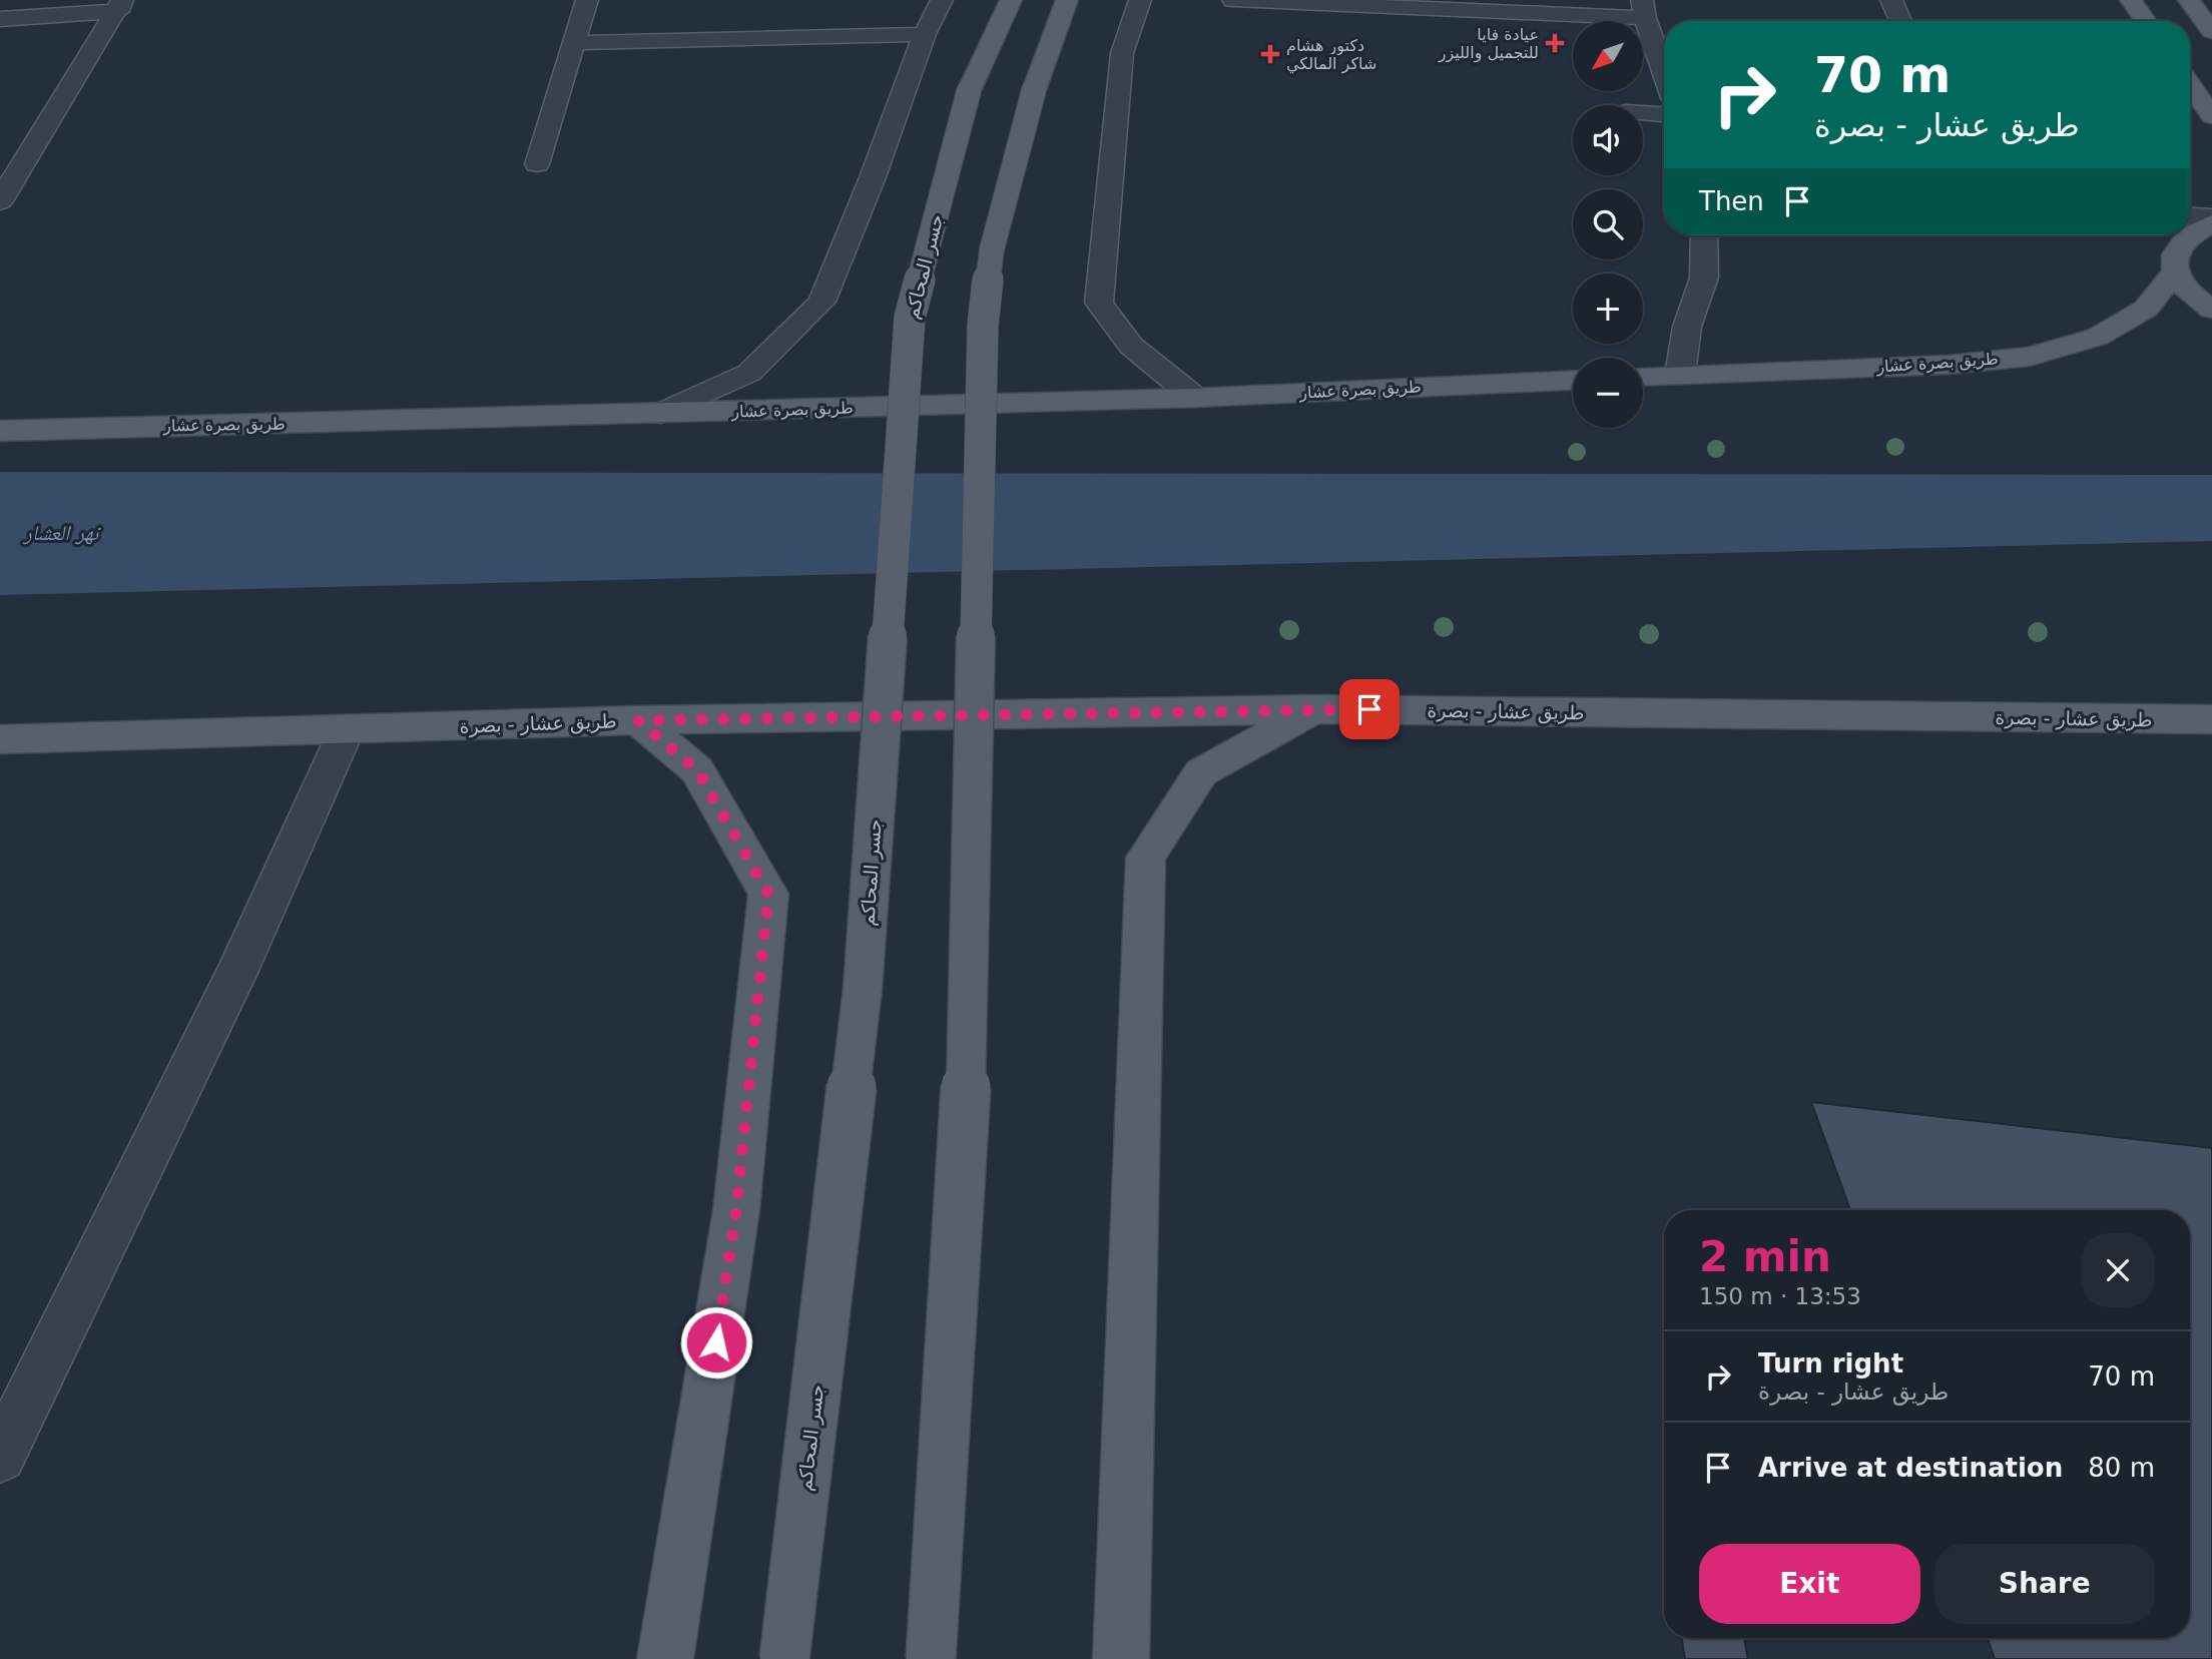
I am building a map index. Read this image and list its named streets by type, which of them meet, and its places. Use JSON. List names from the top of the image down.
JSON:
{
  "streets": {
    "main road": ["جسر المحاكم", "طريق بصرة عشار", "طريق عشار - بصرة"]
  },
  "water": ["نهر العشار"],
  "places": {
    "health": ["عيادة فايا للتجميل والليزر", "دكتور هشام شاكر المالكي"]
  },
  "north": "bottom left",
  "page": {
    "map_buttons": ["+", "−"],
    "turn": ["70 m", "طريق عشار - بصرة"],
    "then": "Then",
    "heading": ["2 min", "150 m · 13:53"],
    "list": [
      {
        "name": "Turn right",
        "note": "طريق عشار - بصرة",
        "value": "70 m"
      },
      {
        "name": "Arrive at destination",
        "value": "80 m"
      }
    ],
    "buttons": ["Exit", "Share"]
  }
}
